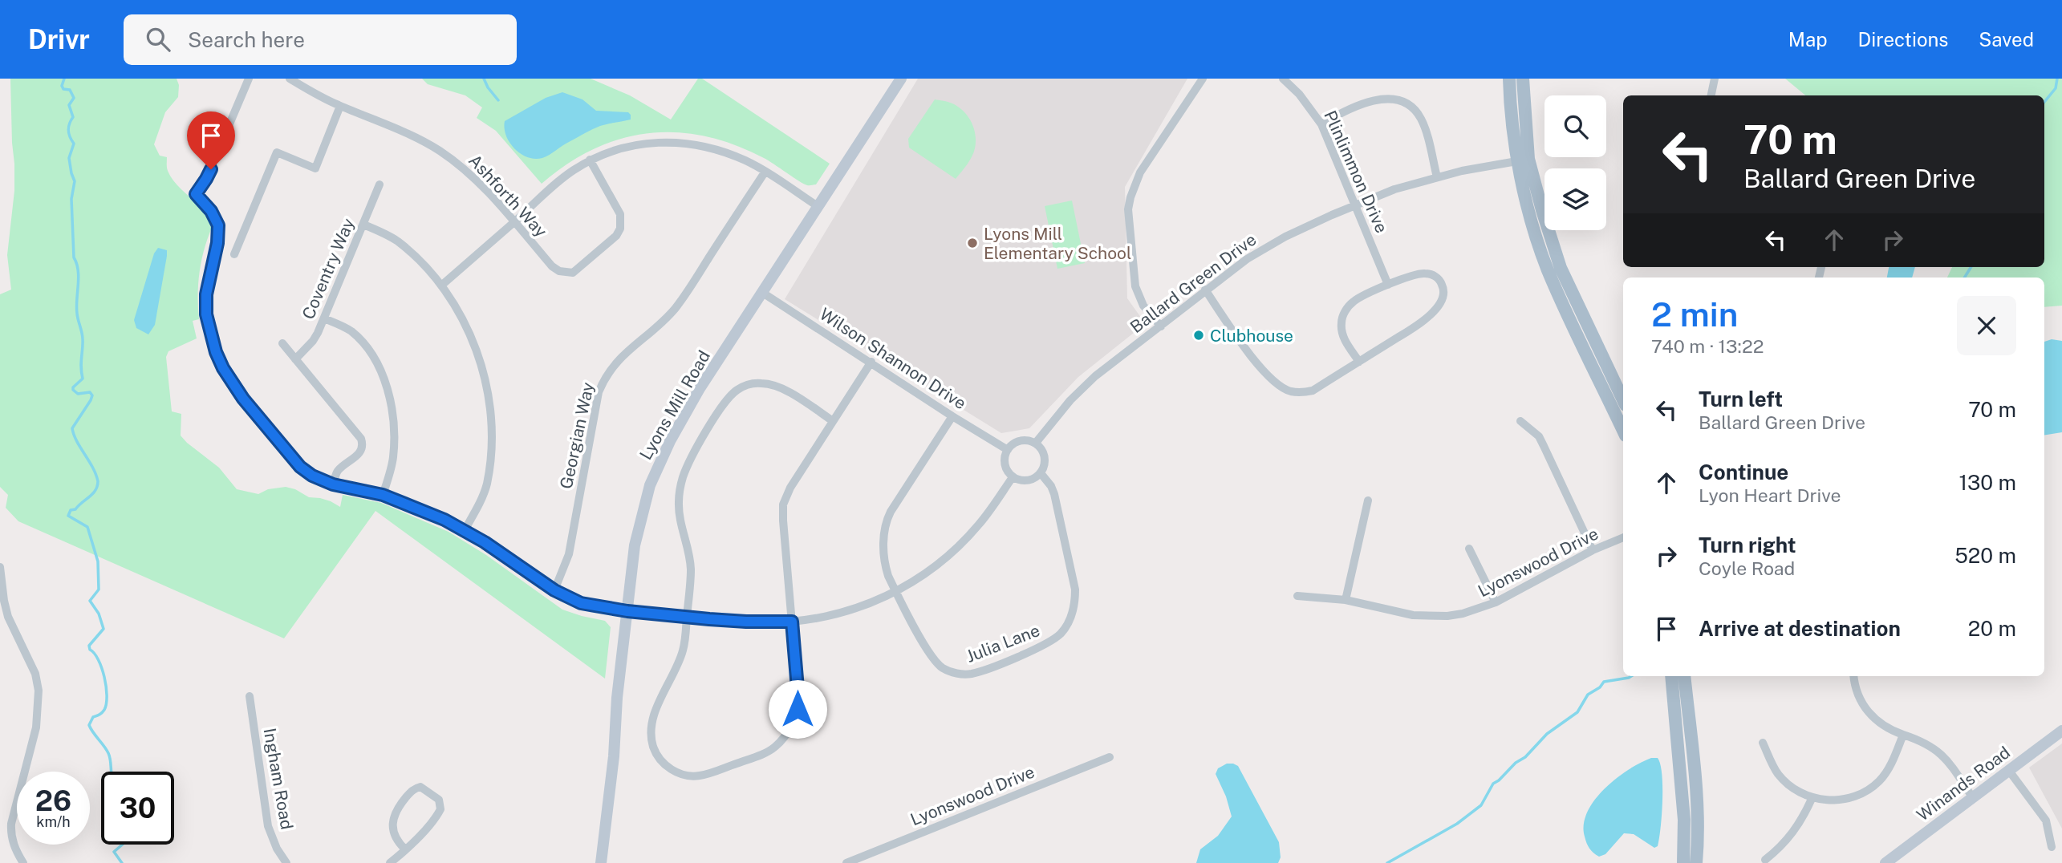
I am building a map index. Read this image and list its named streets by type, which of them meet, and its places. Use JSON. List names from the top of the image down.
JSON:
{
  "streets": {
    "main road": ["Lyons Mill Road", "Winands Road"],
    "street": [
      "Plinlimmon Drive",
      "Ashforth Way",
      "Coventry Way",
      "Ballard Green Drive",
      "Wilson Shannon Drive",
      "Georgian Way",
      "Lyonswood Drive",
      "Julia Lane",
      "Ingham Road"
    ]
  },
  "crossings": [
    ["Plinlimmon Drive", "Ballard Green Drive"],
    ["Ballard Green Drive", "Wilson Shannon Drive"],
    ["Ballard Green Drive", "Julia Lane"],
    ["Wilson Shannon Drive", "Lyons Mill Road"],
    ["Wilson Shannon Drive", "Julia Lane"]
  ],
  "places": ["Lyons Mill Elementary School", "Clubhouse"],
  "page": {
    "header": "Drivr",
    "search": "Search here",
    "nav": ["Map", "Directions", "Saved"],
    "turn": ["70 m", "Ballard Green Drive"],
    "heading": ["2 min", "740 m · 13:22"],
    "list": [
      {
        "name": "Turn left",
        "note": "Ballard Green Drive",
        "value": "70 m"
      },
      {
        "name": "Continue",
        "note": "Lyon Heart Drive",
        "value": "130 m"
      },
      {
        "name": "Turn right",
        "note": "Coyle Road",
        "value": "520 m"
      },
      {
        "name": "Arrive at destination",
        "value": "20 m"
      }
    ],
    "speed": "26 km/h",
    "limit": "30"
  }
}
